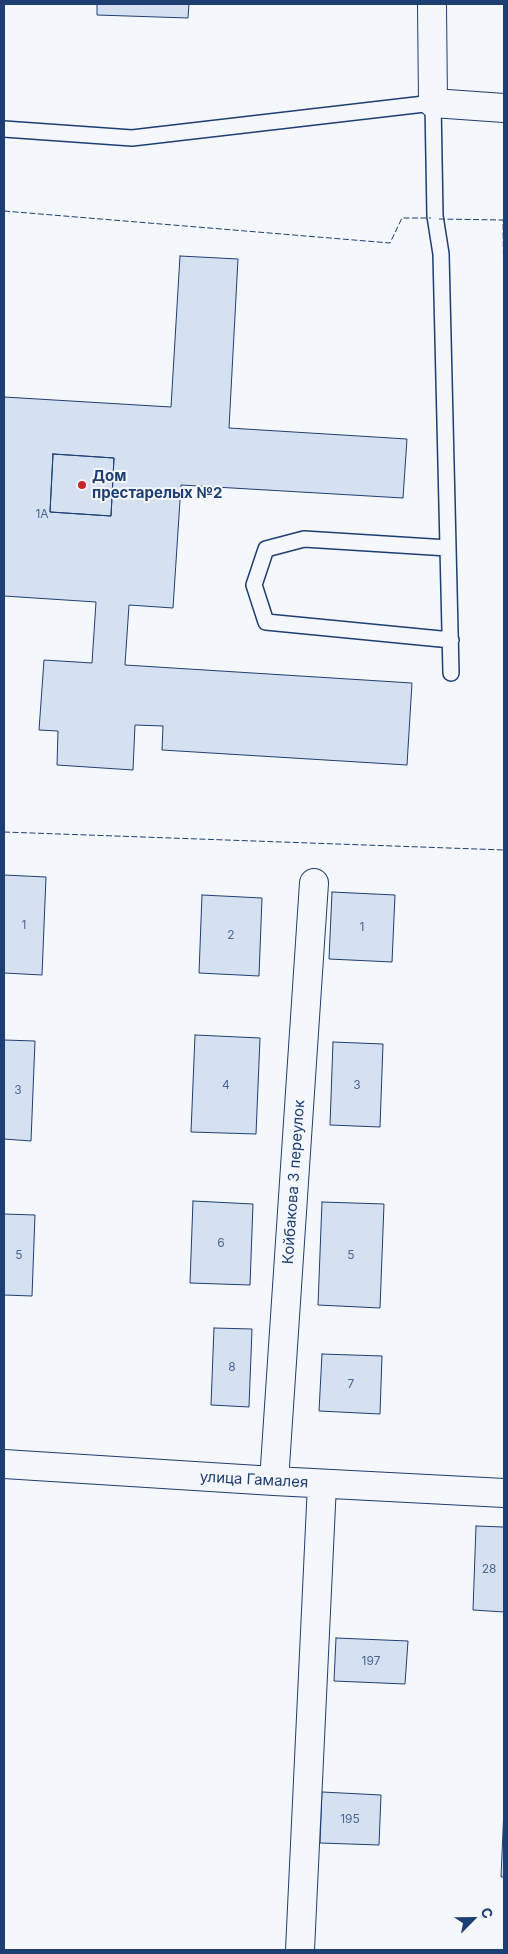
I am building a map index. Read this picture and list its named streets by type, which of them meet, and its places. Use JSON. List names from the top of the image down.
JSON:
{
  "streets": {
    "street": ["Койбакова 3 переулок", "улица Гамалея"]
  },
  "crossings": [
    ["Койбакова 3 переулок", "улица Гамалея"]
  ],
  "places": ["Дом престарелых №2"],
  "house_numbers": [
    "1А",
    "1",
    "1",
    "2",
    "4",
    "3",
    "3",
    "6",
    "5",
    "5",
    "8",
    "7",
    "28",
    "197",
    "195"
  ],
  "north": "top right"
}
